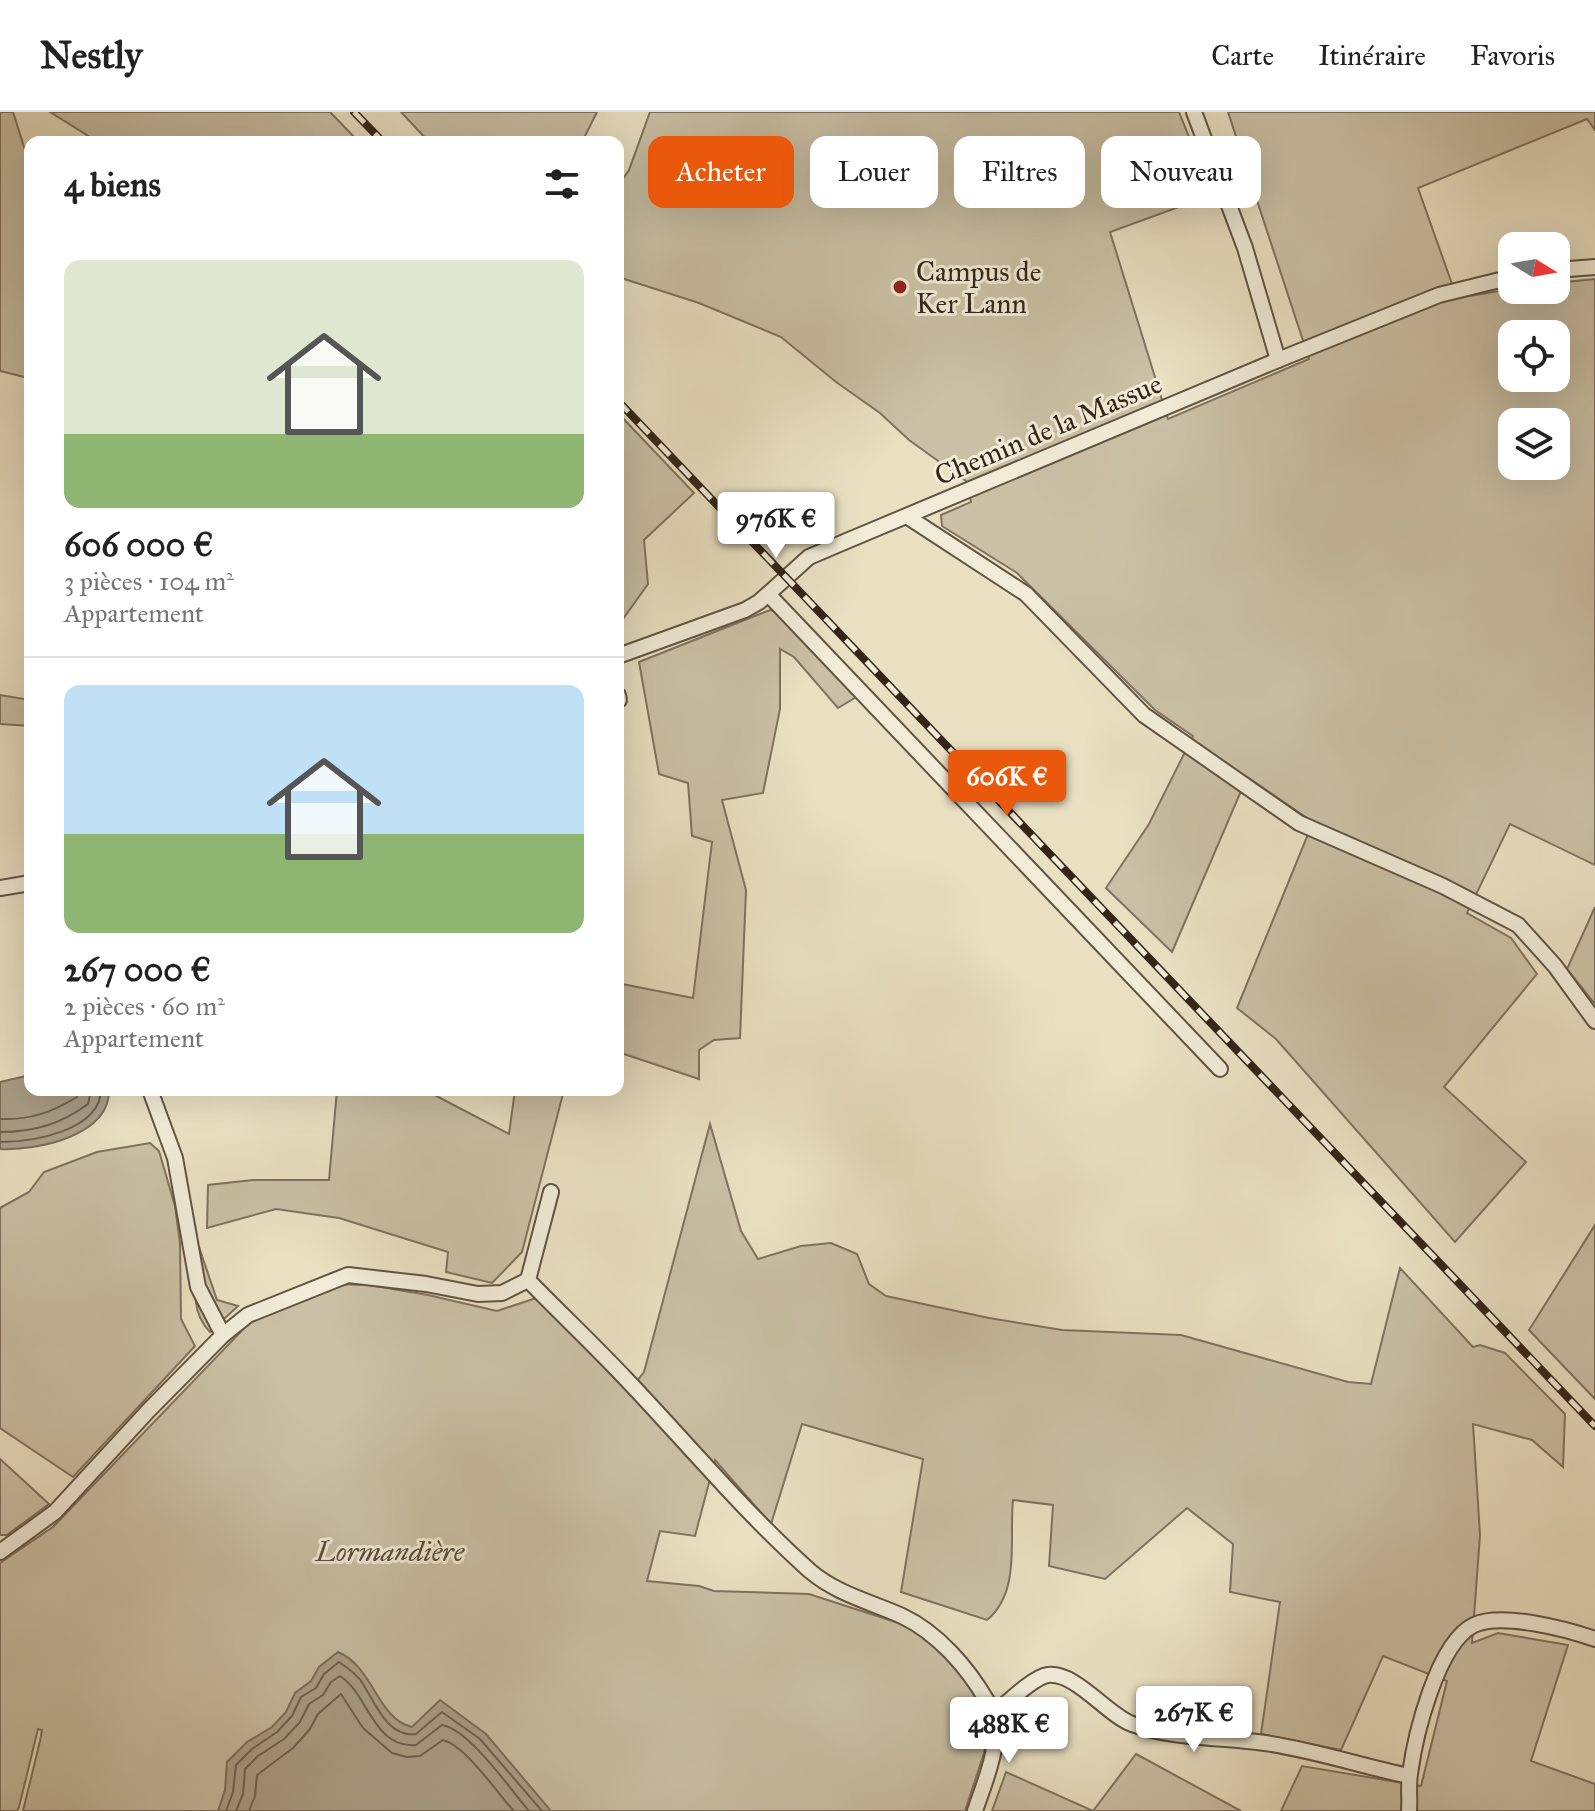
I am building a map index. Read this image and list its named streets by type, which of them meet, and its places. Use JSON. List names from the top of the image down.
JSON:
{
  "streets": {
    "street": ["Chemin de la Massue"]
  },
  "parks": ["Lormandière"],
  "places": ["Campus de Ker Lann"],
  "north": "right",
  "page": {
    "header": "Nestly",
    "nav": ["Carte", "Itinéraire", "Favoris"],
    "chip": [
      "Acheter",
      "Louer",
      "Filtres",
      "Nouveau"
    ],
    "heading": "4 biens",
    "list": [
      {
        "name": "606 000 €",
        "note": "3 pièces · 104 m² · Appartement"
      },
      {
        "name": "267 000 €",
        "note": "2 pièces · 60 m² · Appartement"
      }
    ],
    "price": [
      "976K €",
      "606K €",
      "267K €",
      "488K €"
    ]
  }
}
